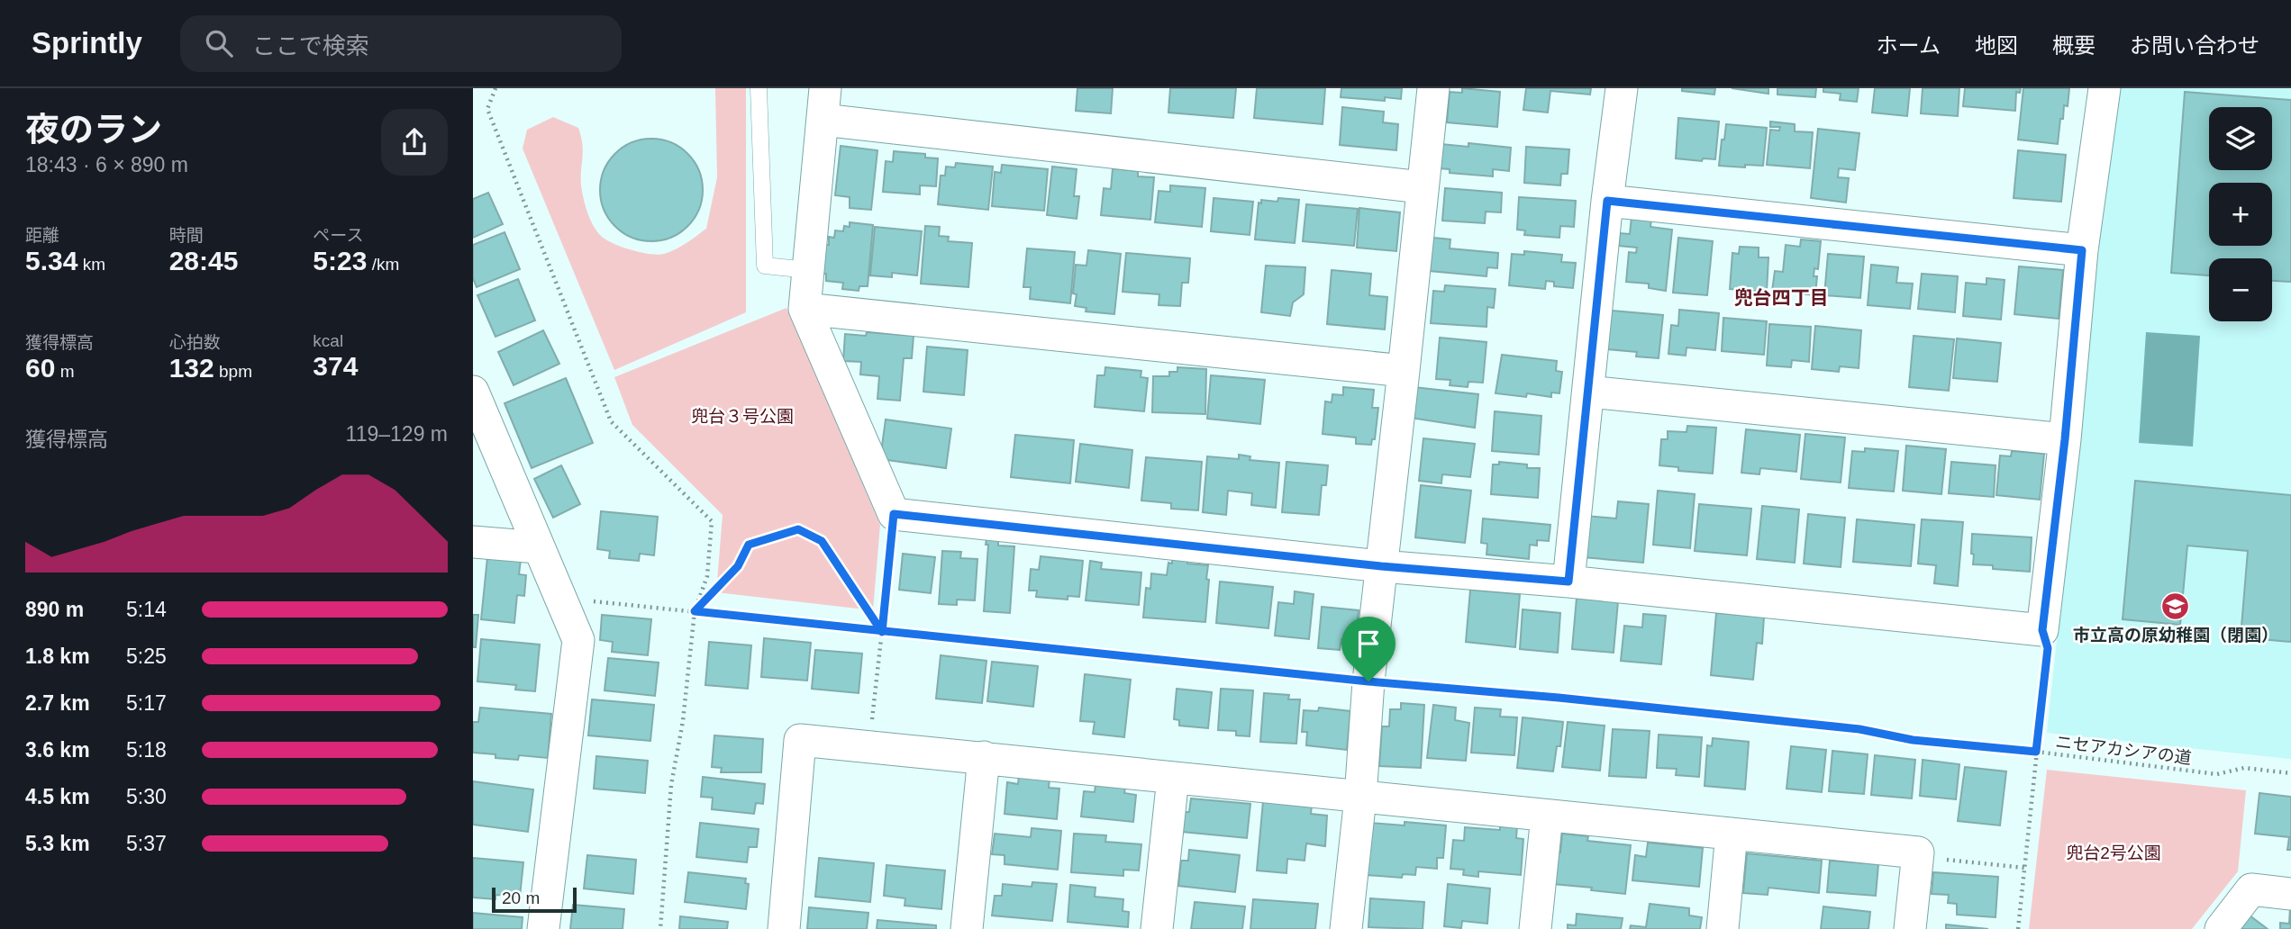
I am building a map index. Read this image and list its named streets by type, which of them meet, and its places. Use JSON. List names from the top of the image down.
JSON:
{
  "streets": {
    "path": ["ニセアカシアの道"]
  },
  "districts": ["兜台四丁目"],
  "parks": ["兜台３号公園", "兜台2号公園"],
  "places": {
    "school or university": ["市立高の原幼稚園（閉園）"]
  },
  "scale_bar": "20 m",
  "page": {
    "header": "Sprintly",
    "search": "ここで検索",
    "nav": [
      "ホーム",
      "地図",
      "概要",
      "お問い合わせ"
    ],
    "heading": ["夜のラン", "18:43 · 6 × 890 m"],
    "map_buttons": ["+", "−"],
    "stats": [
      ["距離", "5.34 km"],
      ["時間", "28:45"],
      ["ペース", "5:23 /km"],
      ["獲得標高", "60 m"],
      ["心拍数", "132 bpm"],
      ["kcal", "374"]
    ],
    "chart": ["獲得標高", "119–129 m"],
    "list": [
      {
        "name": "890 m",
        "note": "5:14"
      },
      {
        "name": "1.8 km",
        "note": "5:25"
      },
      {
        "name": "2.7 km",
        "note": "5:17"
      },
      {
        "name": "3.6 km",
        "note": "5:18"
      },
      {
        "name": "4.5 km",
        "note": "5:30"
      },
      {
        "name": "5.3 km",
        "note": "5:37"
      }
    ],
    "scale": "20 m"
  }
}
